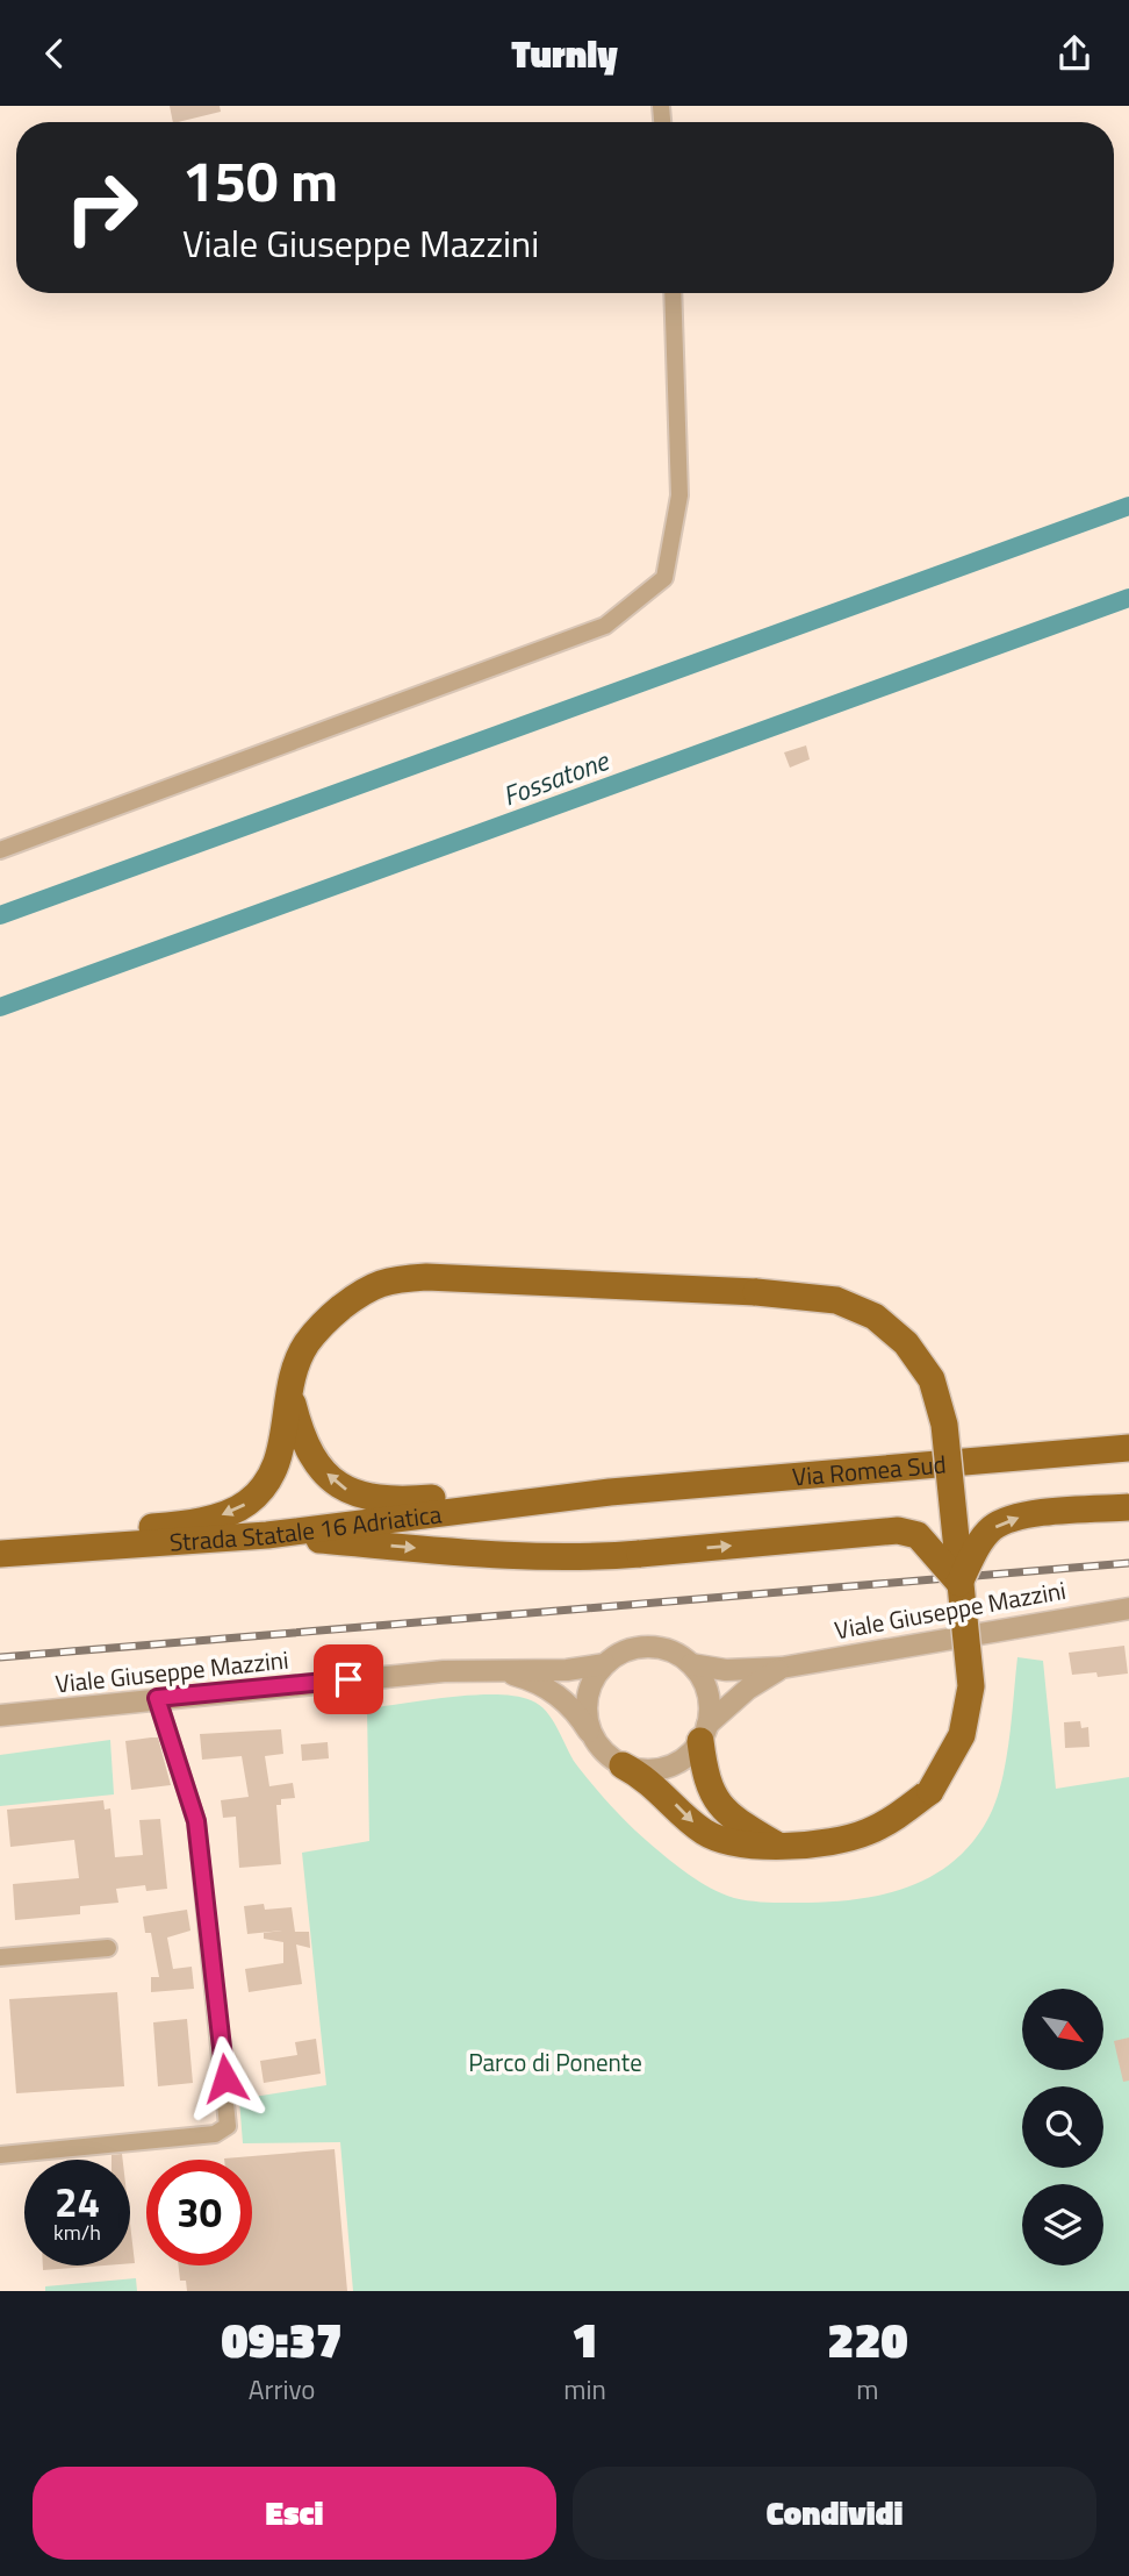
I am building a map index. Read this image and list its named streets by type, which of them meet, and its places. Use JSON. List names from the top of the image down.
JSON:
{
  "streets": {
    "main road": ["Via Romea Sud", "Strada Statale 16 Adriatica"],
    "street": ["Viale Giuseppe Mazzini"]
  },
  "crossings": [
    ["Via Romea Sud", "Strada Statale 16 Adriatica"]
  ],
  "water": ["Fossatone"],
  "parks": ["Parco di Ponente"],
  "north": "bottom right",
  "page": {
    "header": "Turnly",
    "turn": ["150 m", "Viale Giuseppe Mazzini"],
    "speed": "24 km/h",
    "limit": "30",
    "eta": [
      "09:37",
      "Arrivo",
      "1",
      "min",
      "220",
      "m"
    ],
    "buttons": ["Esci", "Condividi"]
  }
}
